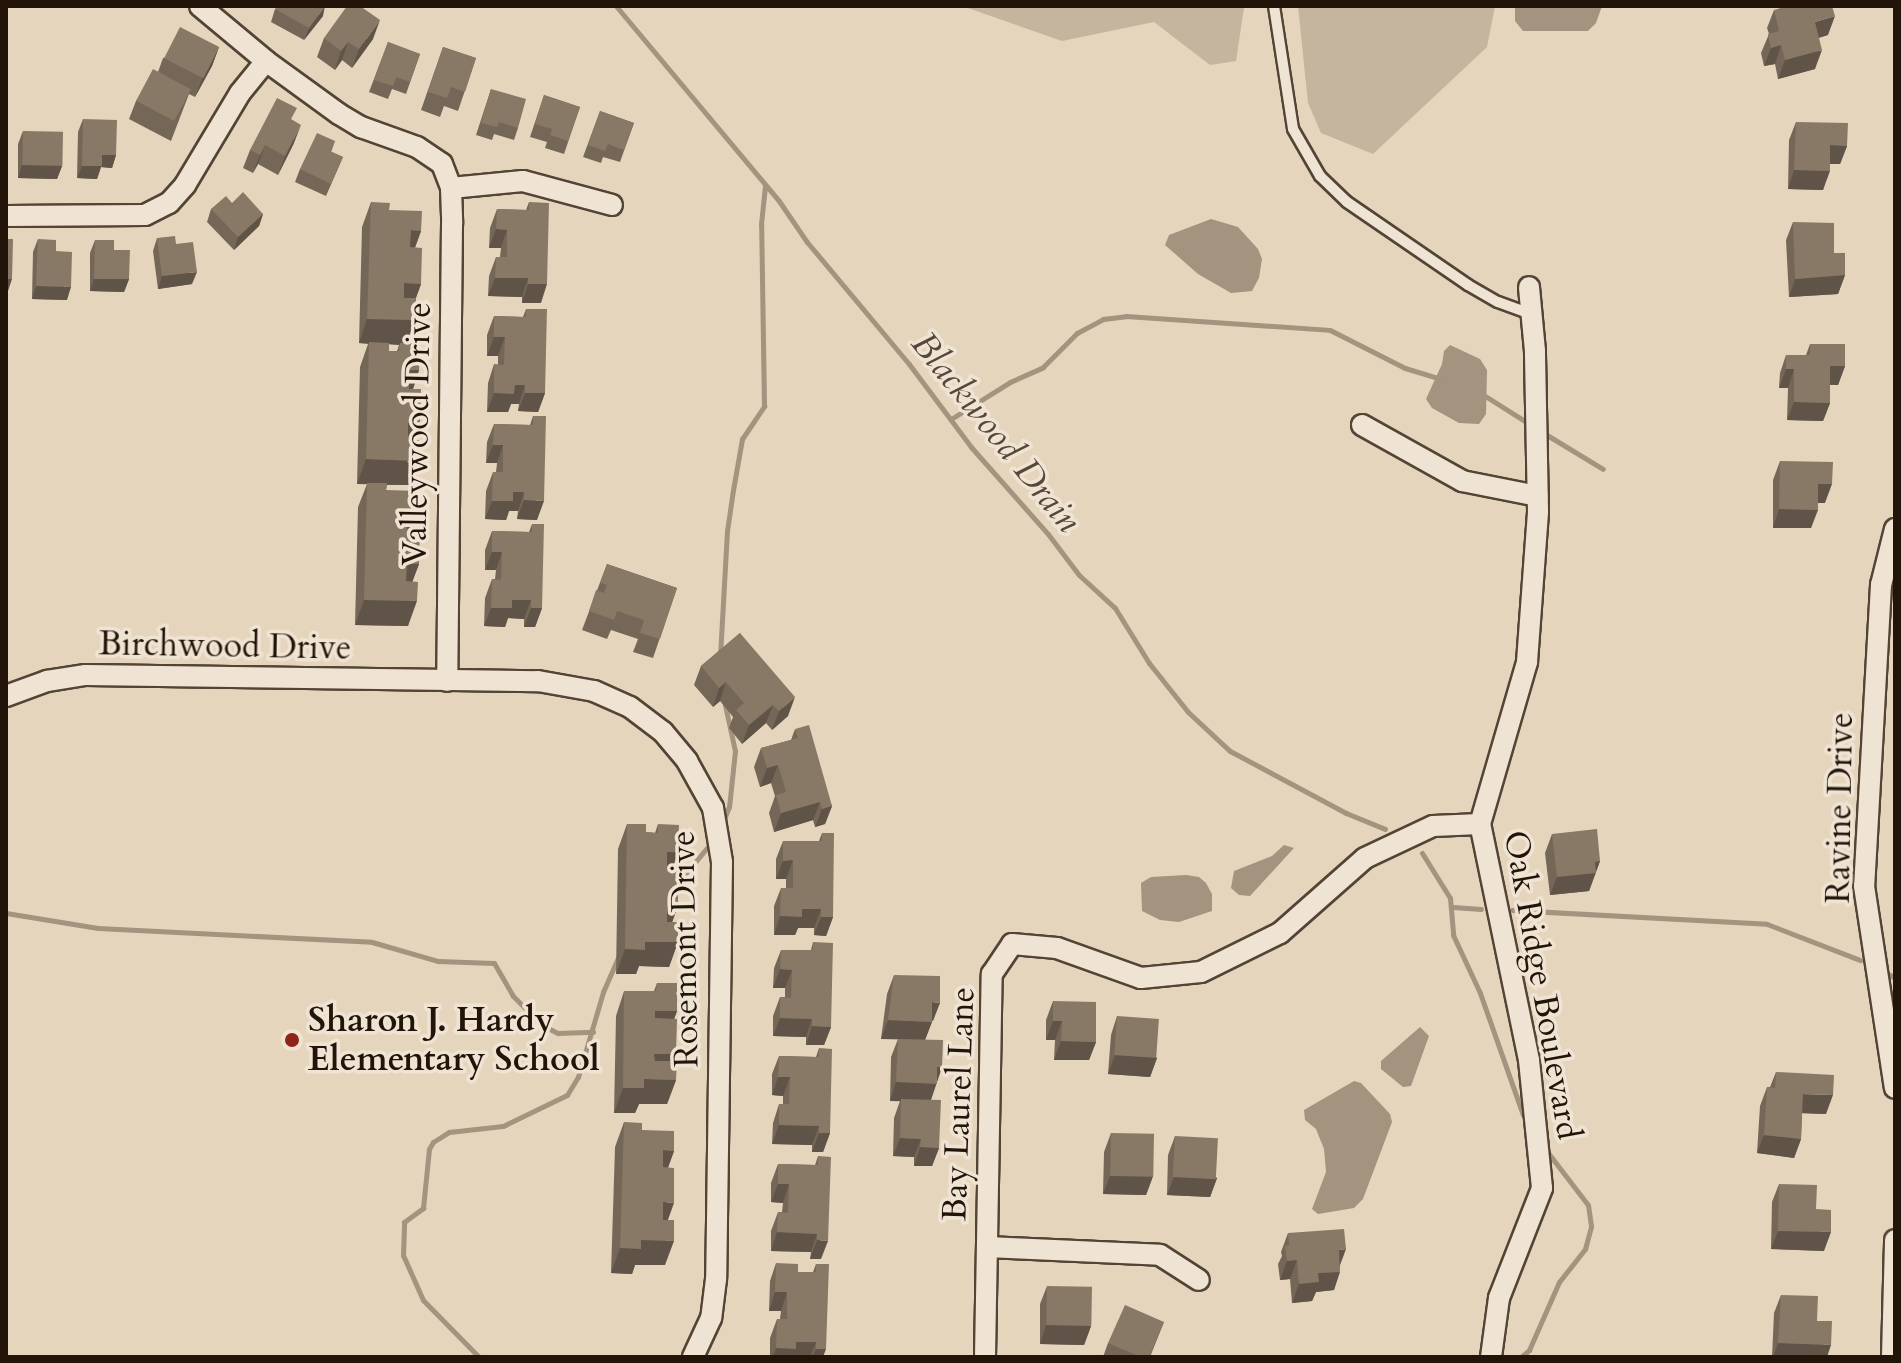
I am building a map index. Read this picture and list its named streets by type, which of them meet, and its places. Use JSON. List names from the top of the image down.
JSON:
{
  "streets": {
    "street": [
      "Valleywood Drive",
      "Birchwood Drive",
      "Ravine Drive",
      "Rosemont Drive",
      "Oak Ridge Boulevard",
      "Bay Laurel Lane"
    ]
  },
  "crossings": [
    ["Valleywood Drive", "Birchwood Drive"],
    ["Valleywood Drive", "Rosemont Drive"],
    ["Birchwood Drive", "Rosemont Drive"],
    ["Oak Ridge Boulevard", "Bay Laurel Lane"]
  ],
  "water": ["Blackwood Drain"],
  "places": ["Sharon J. Hardy Elementary School"]
}
